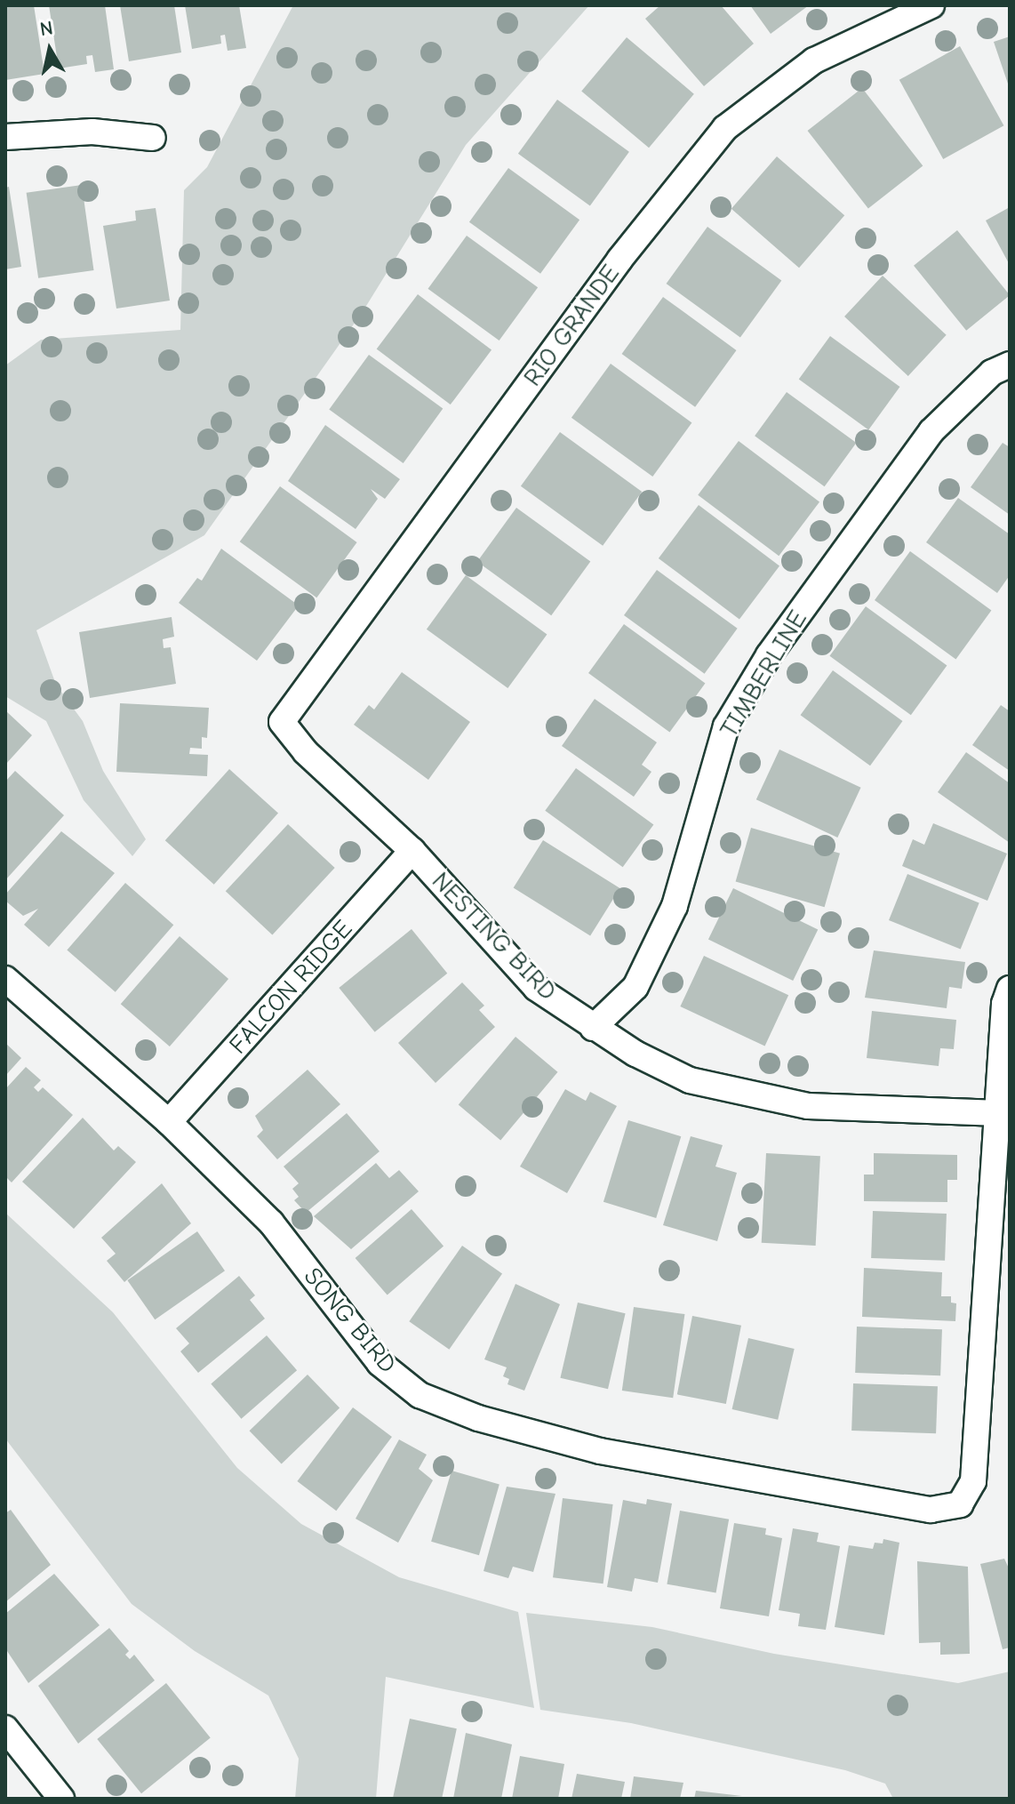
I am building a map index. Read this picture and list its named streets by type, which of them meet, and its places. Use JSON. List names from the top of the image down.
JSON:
{
  "streets": {
    "street": [
      "RIO GRANDE",
      "TIMBERLINE",
      "NESTING BIRD",
      "FALCON RIDGE",
      "SONG BIRD"
    ]
  },
  "crossings": [
    ["RIO GRANDE", "NESTING BIRD"],
    ["TIMBERLINE", "NESTING BIRD"],
    ["NESTING BIRD", "FALCON RIDGE"],
    ["NESTING BIRD", "SONG BIRD"],
    ["FALCON RIDGE", "SONG BIRD"]
  ],
  "north": "top"
}
